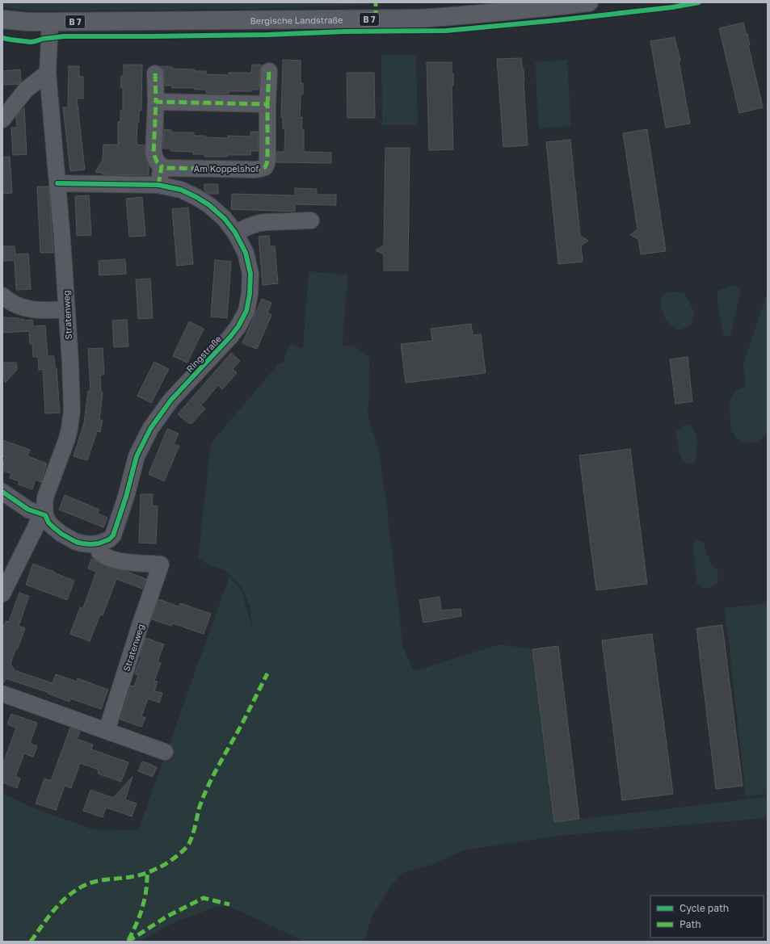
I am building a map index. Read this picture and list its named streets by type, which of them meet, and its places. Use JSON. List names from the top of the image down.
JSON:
{
  "streets": {
    "main road": ["B 7", "Bergische Landstraße"],
    "street": ["Am Koppelshof", "Stratenweg", "Ringstraße"]
  },
  "crossings": [
    ["Bergische Landstraße", "Stratenweg"],
    ["Stratenweg", "Ringstraße"]
  ],
  "legend": ["Cycle path", "Path"]
}
